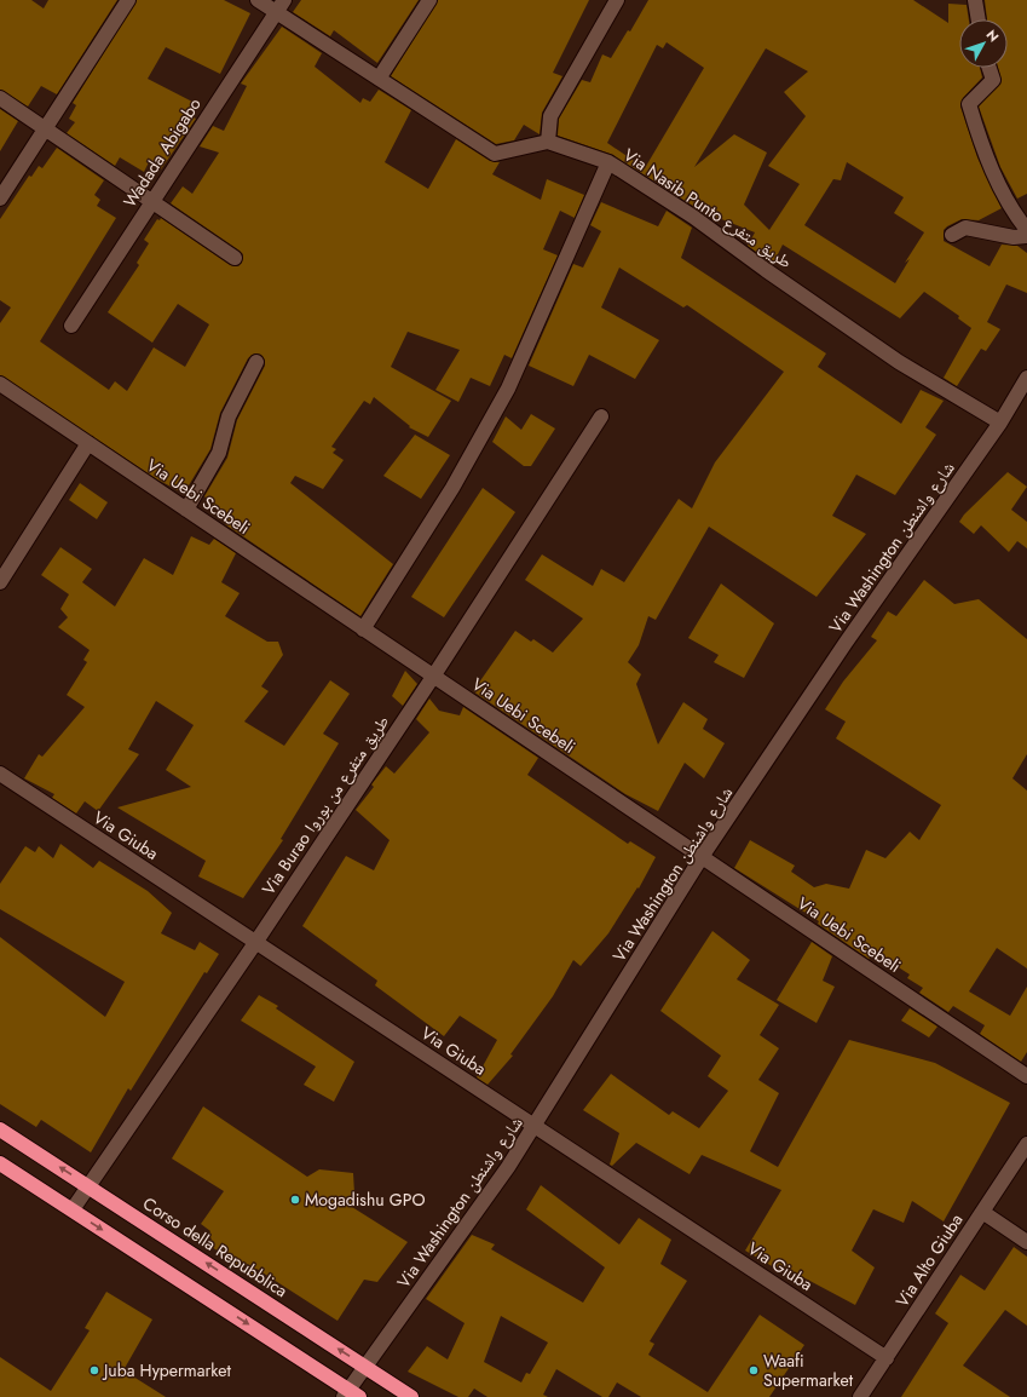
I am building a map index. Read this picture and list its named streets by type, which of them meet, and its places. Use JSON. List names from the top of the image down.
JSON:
{
  "streets": {
    "highway": ["Corso della Repubblica"],
    "street": [
      "Wadada Abigabo",
      "Via Nasib Punto طريق متفرع",
      "Via Uebi Scebeli",
      "Via Washington شارع واشنطن",
      "Via Burao طريق متفرع من بوروا",
      "Via Giuba",
      "Via Alto Giuba"
    ]
  },
  "crossings": [
    ["Via Nasib Punto طريق متفرع", "Via Washington شارع واشنطن"],
    ["Via Uebi Scebeli", "Via Washington شارع واشنطن"],
    ["Via Uebi Scebeli", "Via Burao طريق متفرع من بوروا"],
    ["Via Washington شارع واشنطن", "Via Giuba"],
    ["Via Washington شارع واشنطن", "Corso della Repubblica"],
    ["Via Burao طريق متفرع من بوروا", "Via Giuba"],
    ["Via Burao طريق متفرع من بوروا", "Corso della Repubblica"],
    ["Via Giuba", "Via Alto Giuba"]
  ],
  "places": ["Mogadishu GPO", "Juba Hypermarket", "Waafi Supermarket"],
  "north": "top right"
}
